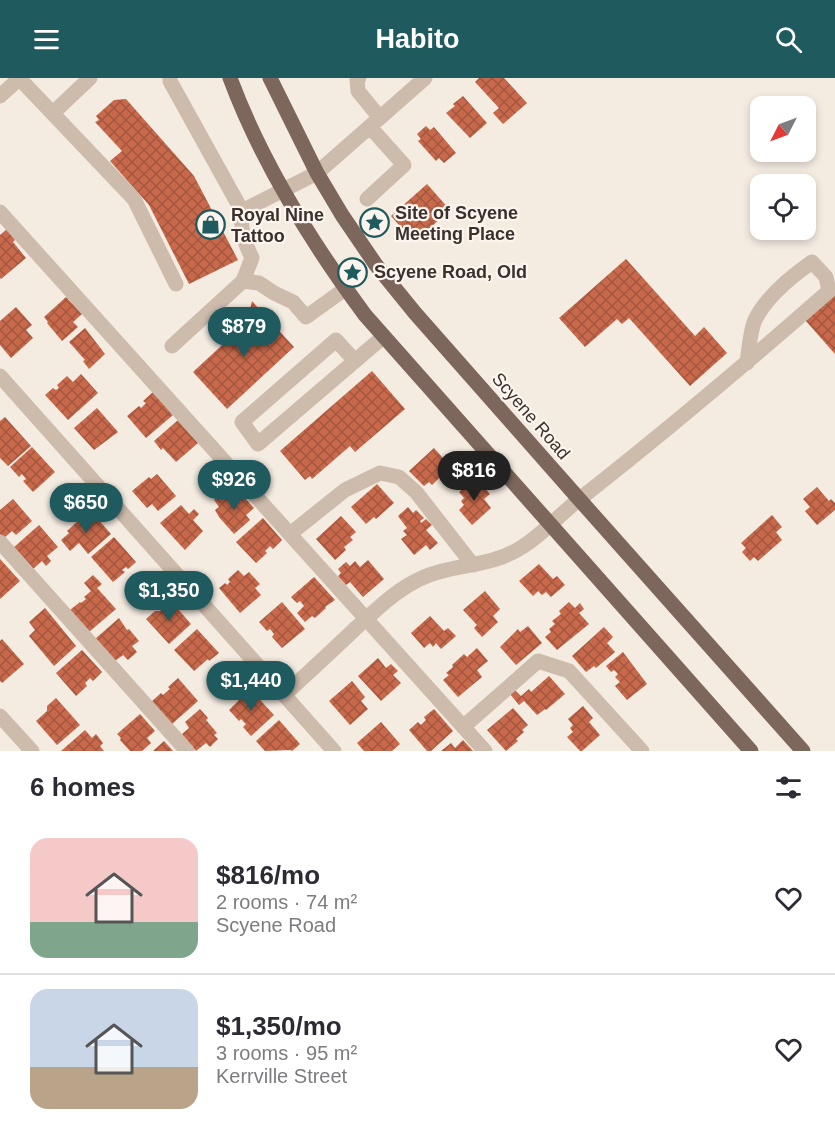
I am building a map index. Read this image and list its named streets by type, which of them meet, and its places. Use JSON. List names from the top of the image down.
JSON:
{
  "streets": {
    "main road": ["Scyene Road"]
  },
  "places": {
    "place": ["Site of Scyene Meeting Place", "Scyene Road, Old"],
    "shop": ["Royal Nine Tattoo"]
  },
  "north": "bottom left",
  "page": {
    "header": "Habito",
    "price": [
      "$879",
      "$816",
      "$926",
      "$650",
      "$1,350",
      "$1,440"
    ],
    "heading": "6 homes",
    "list": [
      {
        "name": "$816/mo",
        "note": "2 rooms · 74 m² · Scyene Road"
      },
      {
        "name": "$1,350/mo",
        "note": "3 rooms · 95 m² · Kerrville Street"
      }
    ]
  }
}
